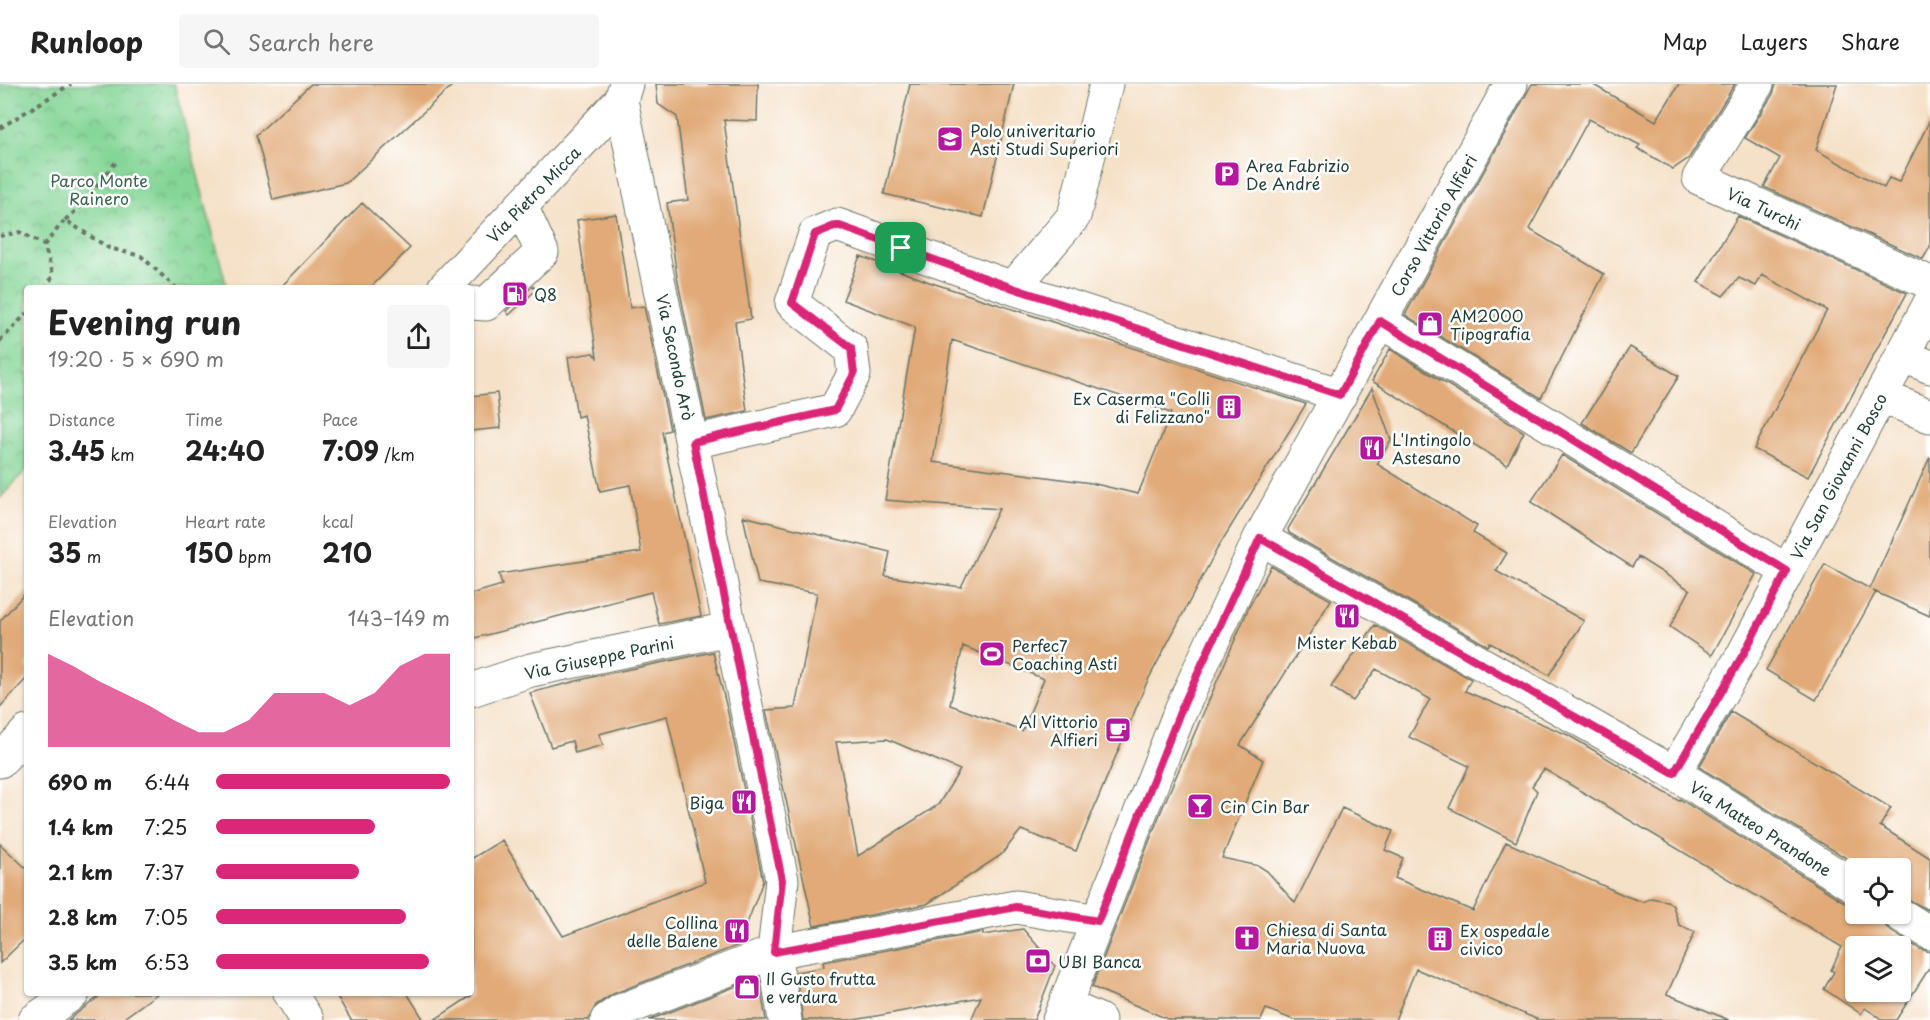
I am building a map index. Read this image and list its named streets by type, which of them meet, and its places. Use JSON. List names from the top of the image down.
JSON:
{
  "streets": {
    "street": [
      "Via Pietro Micca",
      "Via Turchi",
      "Corso Vittorio Alfieri",
      "Via Secondo Arò",
      "Via San Giovanni Bosco",
      "Via Giuseppe Parini",
      "Via Matteo Prandone"
    ]
  },
  "crossings": [
    ["Via Pietro Micca", "Via Secondo Arò"],
    ["Corso Vittorio Alfieri", "Via Matteo Prandone"],
    ["Via Secondo Arò", "Via Giuseppe Parini"],
    ["Via San Giovanni Bosco", "Via Matteo Prandone"]
  ],
  "parks": ["Parco Monte Rainero"],
  "places": {
    "school or university": ["Polo univeritario Asti Studi Superiori"],
    "parking": ["Area Fabrizio De André"],
    "fuel station": ["Q8"],
    "shop": ["AM2000 Tipografia", "Il Gusto frutta e verdura"],
    "building": ["Ex Caserma \"Colli di Felizzano\"", "Ex ospedale civico"],
    "restaurant": [
      "L'Intingolo Astesano",
      "Mister Kebab",
      "Biga",
      "Collina delle Balene"
    ],
    "sports": ["Perfec7 Coaching Asti"],
    "cafe": ["Al Vittorio Alfieri"],
    "bar": ["Cin Cin Bar"],
    "church": ["Chiesa di Santa Maria Nuova"],
    "bank": ["UBI Banca"]
  },
  "page": {
    "header": "Runloop",
    "search": "Search here",
    "nav": ["Map", "Layers", "Share"],
    "heading": ["Evening run", "19:20 · 5 × 690 m"],
    "stats": [
      ["Distance", "3.45 km"],
      ["Time", "24:40"],
      ["Pace", "7:09 /km"],
      ["Elevation", "35 m"],
      ["Heart rate", "150 bpm"],
      ["kcal", "210"]
    ],
    "chart": ["Elevation", "143–149 m"],
    "list": [
      {
        "name": "690 m",
        "note": "6:44"
      },
      {
        "name": "1.4 km",
        "note": "7:25"
      },
      {
        "name": "2.1 km",
        "note": "7:37"
      },
      {
        "name": "2.8 km",
        "note": "7:05"
      },
      {
        "name": "3.5 km",
        "note": "6:53"
      }
    ]
  }
}
